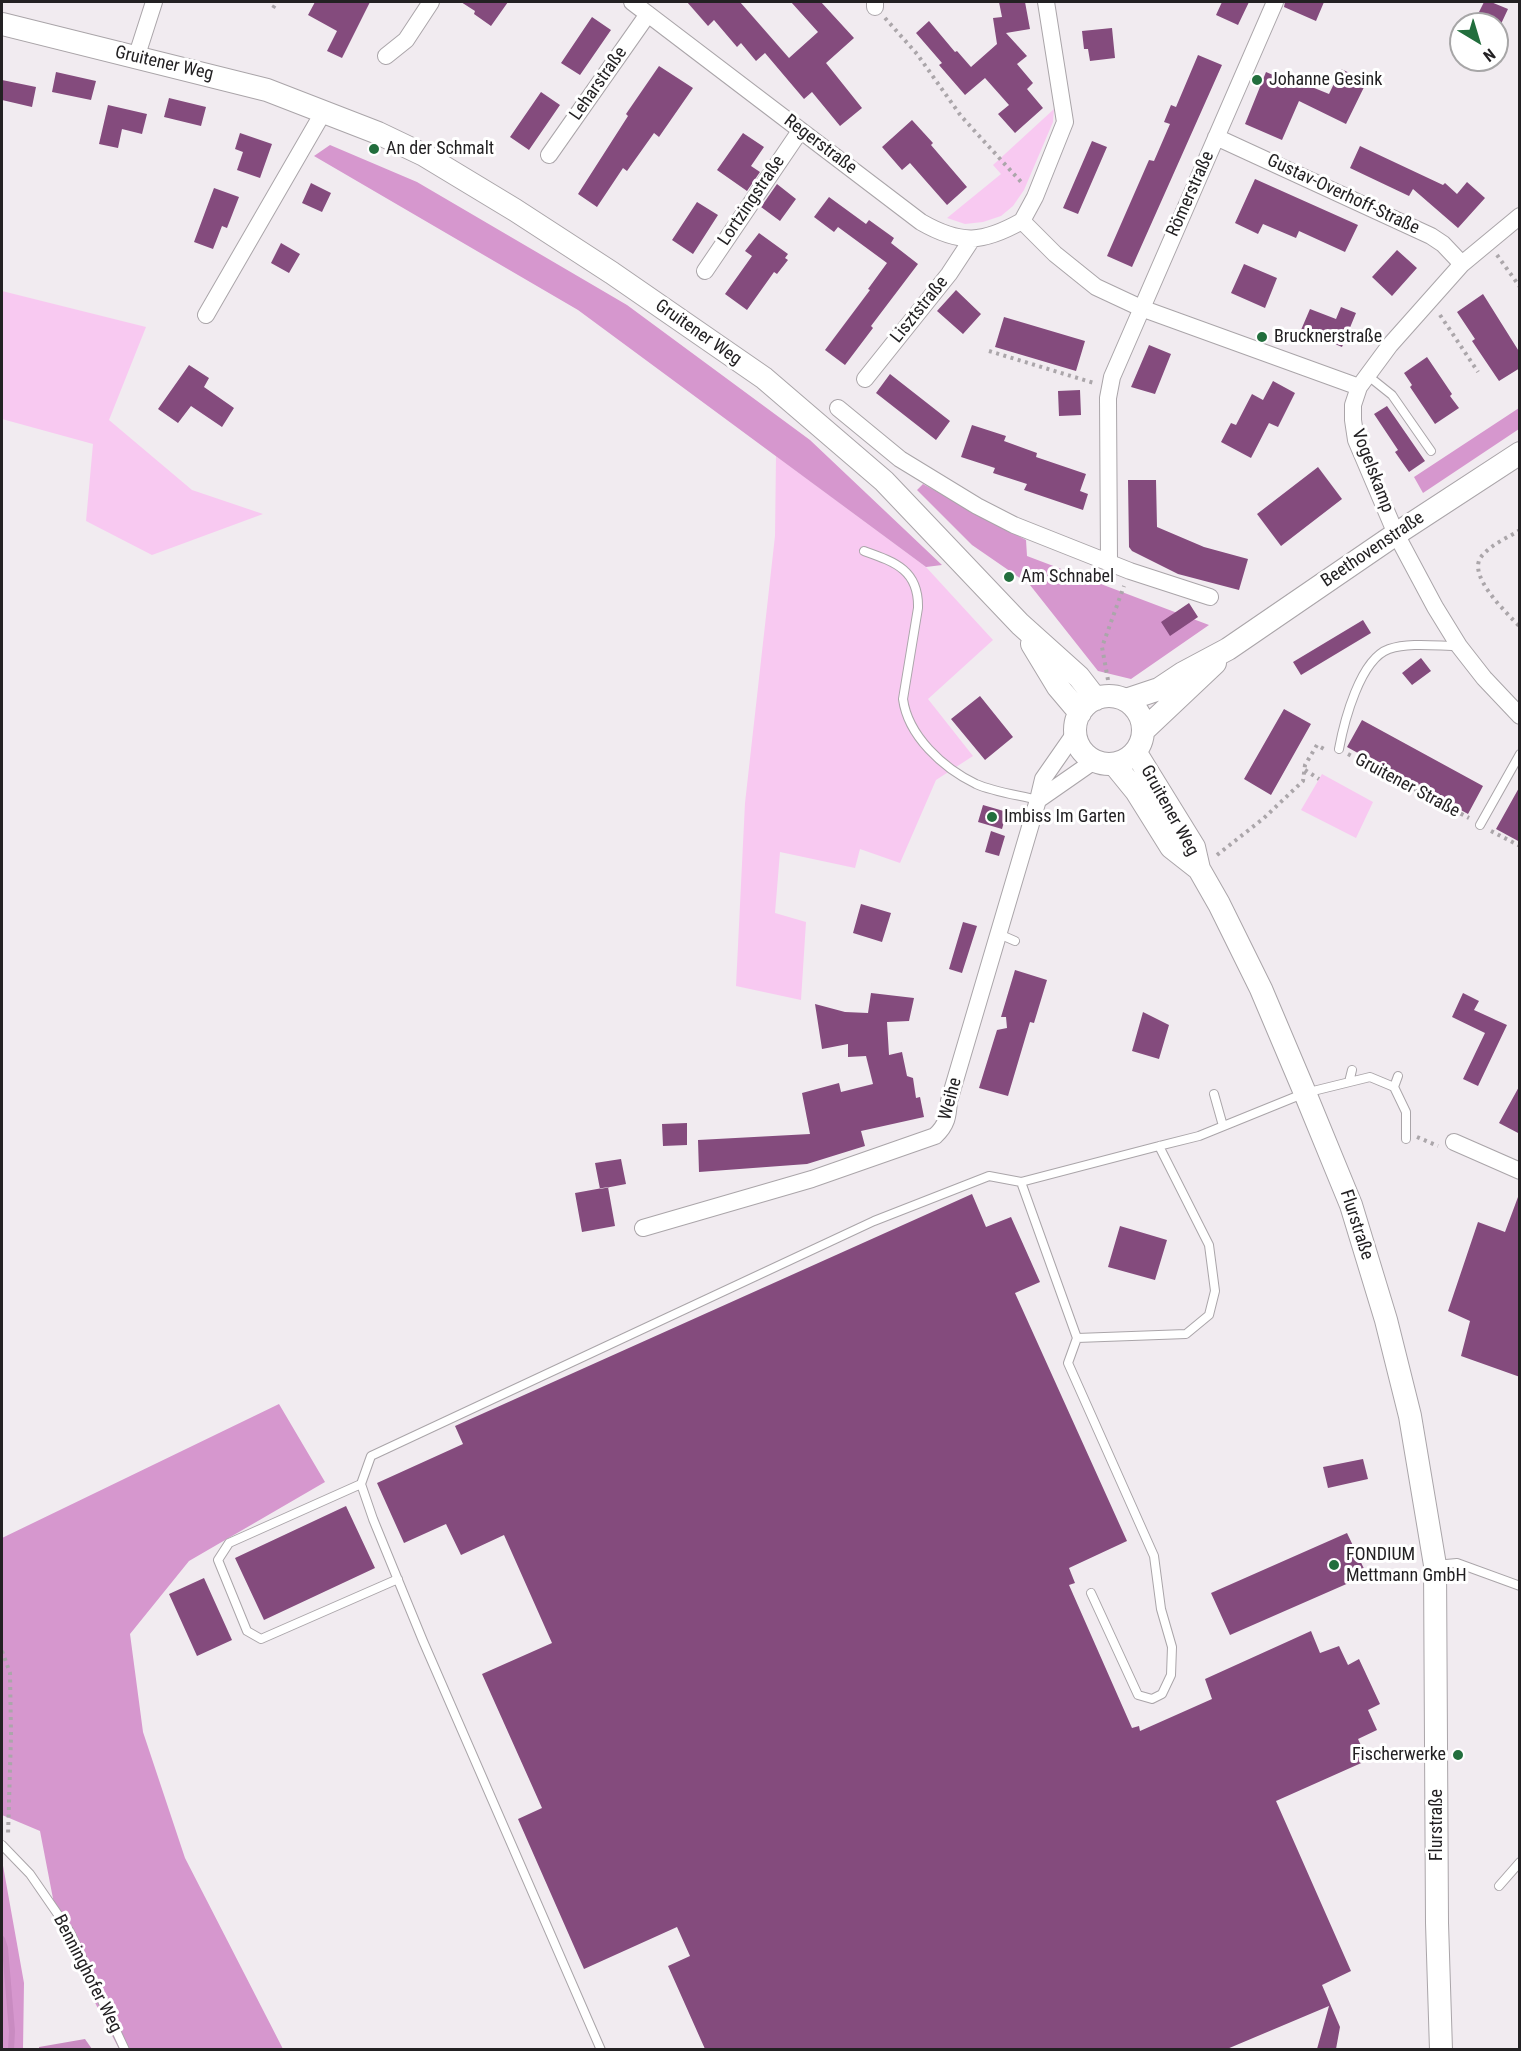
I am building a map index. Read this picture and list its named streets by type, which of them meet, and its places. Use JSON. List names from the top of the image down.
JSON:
{
  "streets": {
    "main road": ["Gruitener Weg", "Beethovenstraße", "Flurstraße"],
    "street": [
      "Leharstraße",
      "Regerstraße",
      "Römerstraße",
      "Gustav-Overhoff-Straße",
      "Lortzingstraße",
      "Lisztstraße",
      "Vogelskamp",
      "Weihe"
    ],
    "lane": ["Gruitener Straße", "Benninghofer Weg"]
  },
  "crossings": [
    ["Gruitener Weg", "Beethovenstraße"],
    ["Gruitener Weg", "Weihe"],
    ["Gruitener Weg", "Flurstraße"],
    ["Leharstraße", "Regerstraße"],
    ["Regerstraße", "Lortzingstraße"],
    ["Regerstraße", "Lisztstraße"],
    ["Römerstraße", "Gustav-Overhoff-Straße"],
    ["Vogelskamp", "Beethovenstraße"],
    ["Beethovenstraße", "Weihe"]
  ],
  "places": [
    "Johanne Gesink",
    "An der Schmalt",
    "Brucknerstraße",
    "Am Schnabel",
    "Imbiss Im Garten",
    "FONDIUM Mettmann GmbH",
    "Fischerwerke"
  ],
  "north": "bottom right"
}
